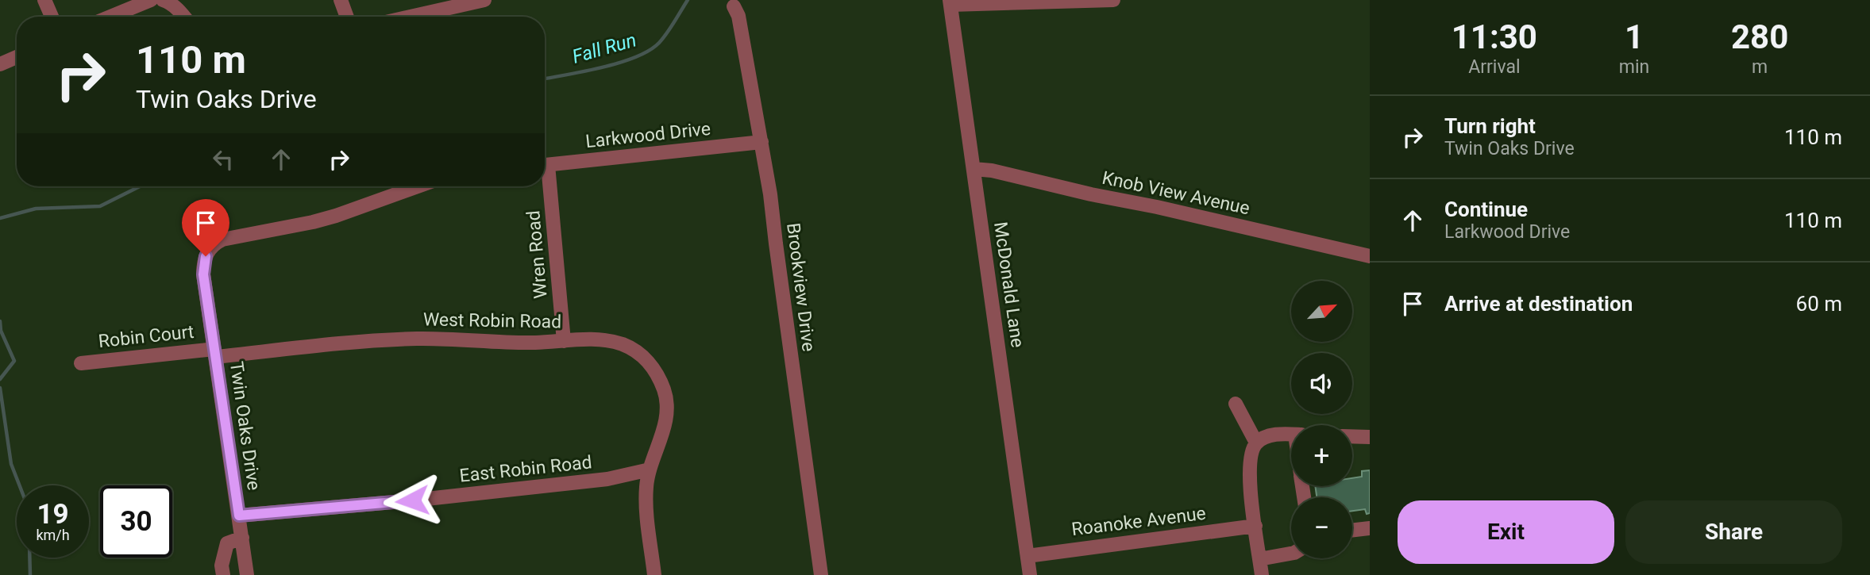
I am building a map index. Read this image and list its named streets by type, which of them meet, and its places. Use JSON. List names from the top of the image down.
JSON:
{
  "streets": {
    "street": [
      "Larkwood Drive",
      "Knob View Avenue",
      "Wren Road",
      "McDonald Lane",
      "Brookview Drive",
      "West Robin Road",
      "Robin Court",
      "Twin Oaks Drive",
      "East Robin Road",
      "Roanoke Avenue"
    ]
  },
  "crossings": [
    ["Larkwood Drive", "Brookview Drive"],
    ["Knob View Avenue", "McDonald Lane"],
    ["Wren Road", "West Robin Road"],
    ["McDonald Lane", "Roanoke Avenue"],
    ["West Robin Road", "Robin Court"],
    ["West Robin Road", "Twin Oaks Drive"],
    ["West Robin Road", "East Robin Road"],
    ["Robin Court", "Twin Oaks Drive"],
    ["Twin Oaks Drive", "East Robin Road"]
  ],
  "water": ["Fall Run"],
  "north": "top right",
  "page": {
    "eta": [
      "11:30",
      "Arrival",
      "1",
      "min",
      "280",
      "m"
    ],
    "turn": ["110 m", "Twin Oaks Drive"],
    "list": [
      {
        "name": "Turn right",
        "note": "Twin Oaks Drive",
        "value": "110 m"
      },
      {
        "name": "Continue",
        "note": "Larkwood Drive",
        "value": "110 m"
      },
      {
        "name": "Arrive at destination",
        "value": "60 m"
      }
    ],
    "map_buttons": ["+", "−"],
    "speed": "19 km/h",
    "limit": "30",
    "buttons": ["Exit", "Share"]
  }
}
